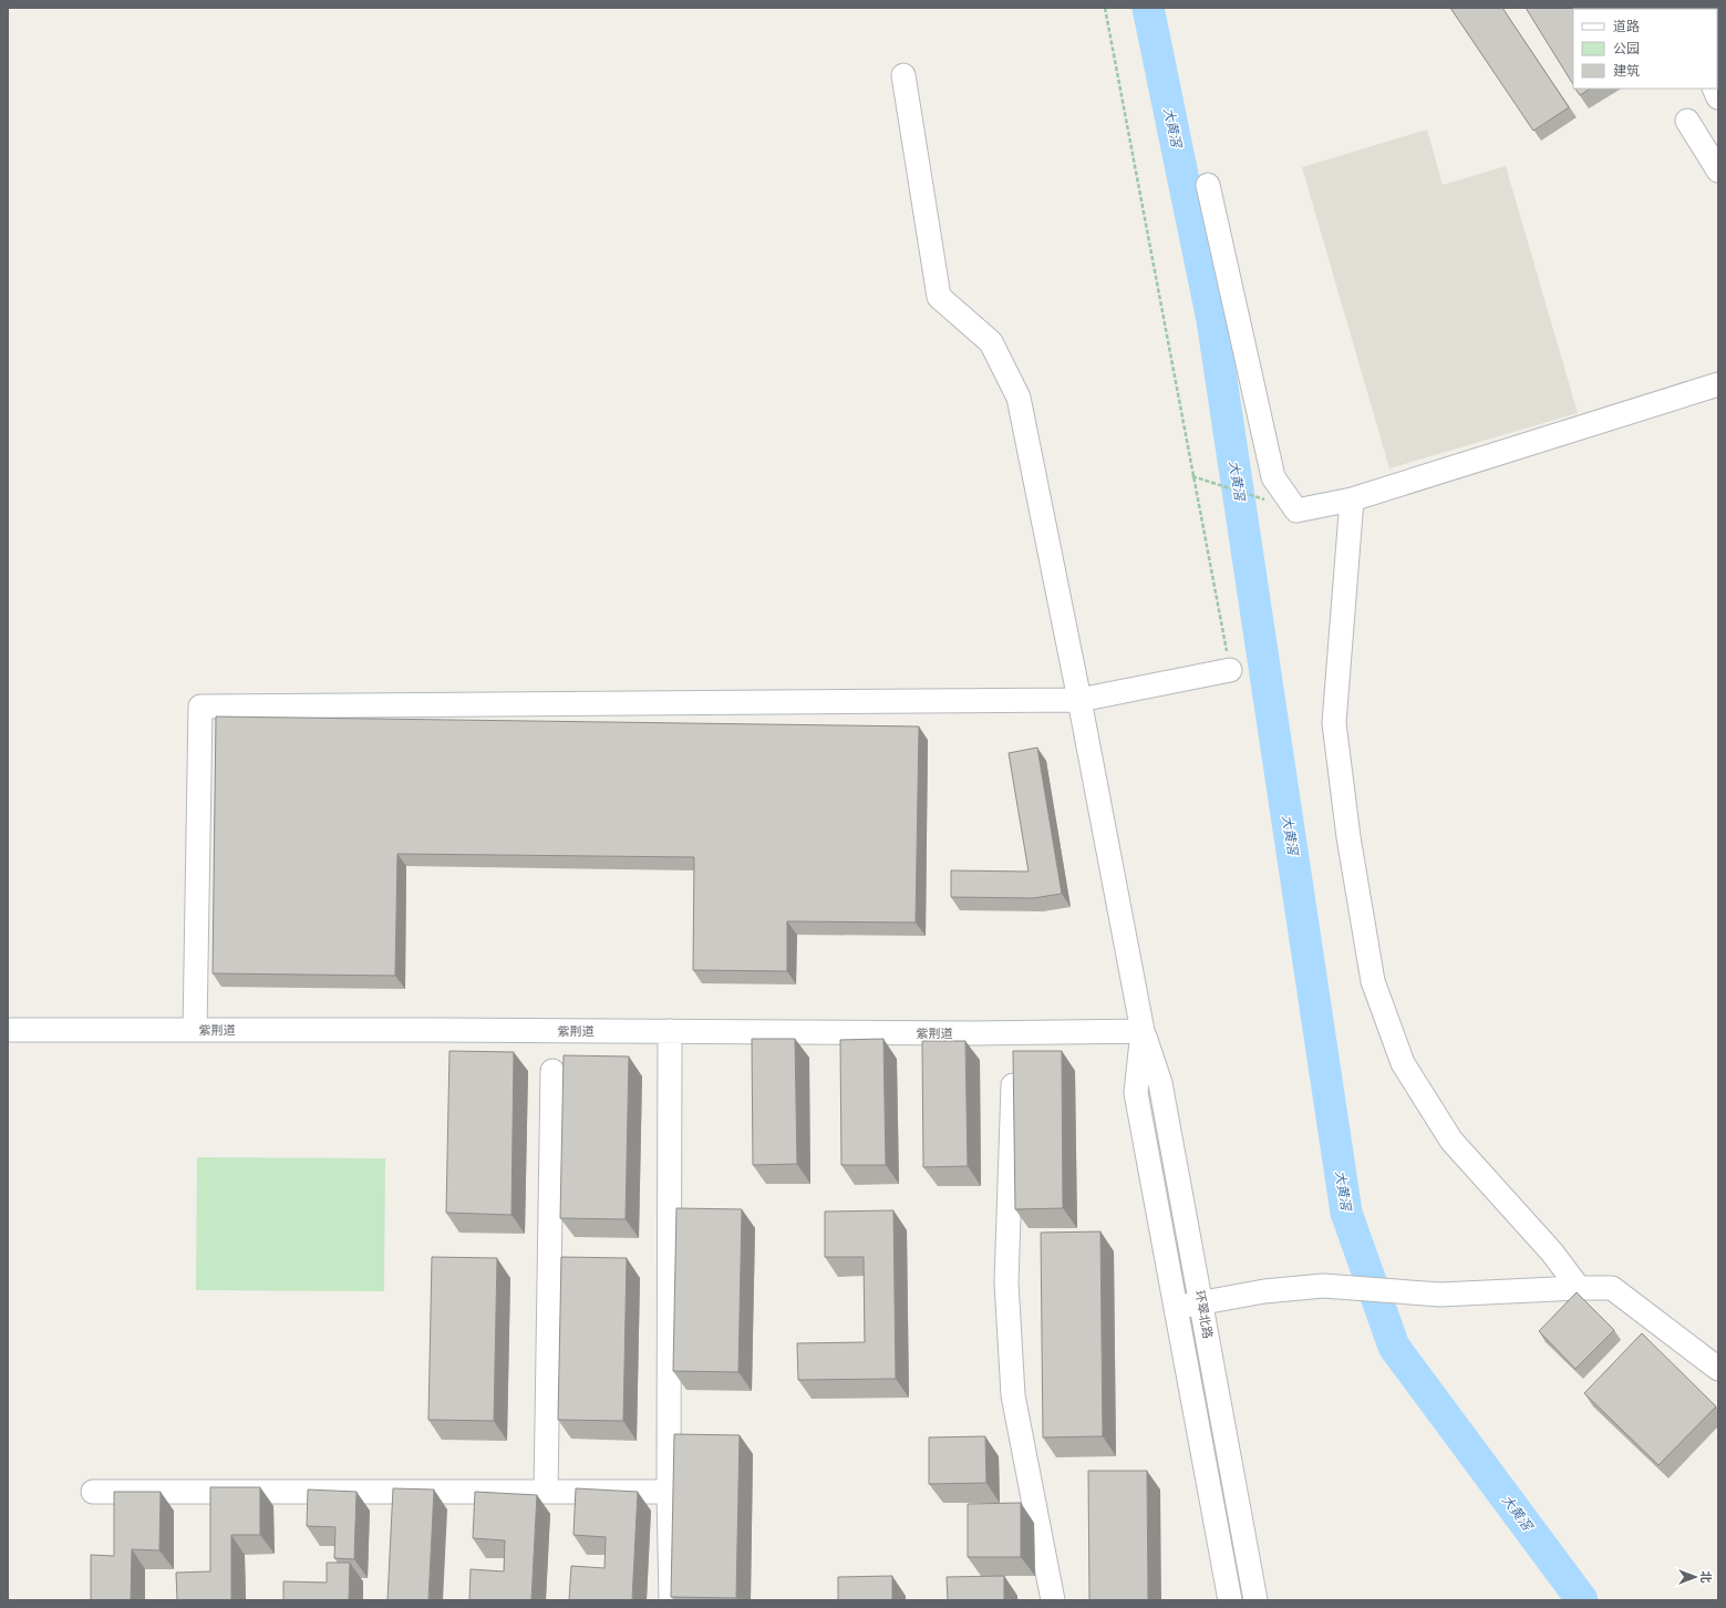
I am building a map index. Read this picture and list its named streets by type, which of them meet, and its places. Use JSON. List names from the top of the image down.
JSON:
{
  "streets": {
    "street": ["紫荆道", "环翠北路"]
  },
  "crossings": [
    ["紫荆道", "环翠北路"]
  ],
  "water": ["大黄滘"],
  "legend": ["道路", "公园", "建筑"],
  "north": "right"
}
